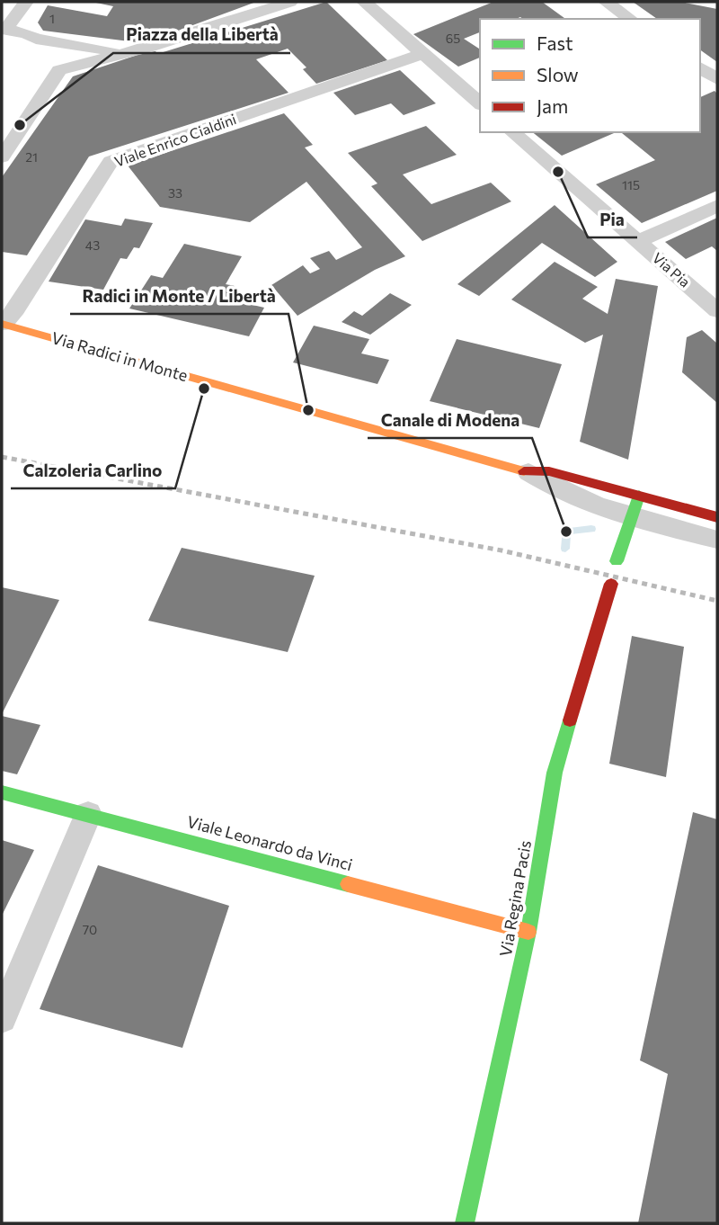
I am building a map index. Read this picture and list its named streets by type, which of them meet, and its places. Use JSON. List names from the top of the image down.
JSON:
{
  "streets": {
    "street": [
      "Viale Enrico Cialdini",
      "Via Pia",
      "Via Radici in Monte",
      "Viale Leonardo da Vinci",
      "Via Regina Pacis"
    ]
  },
  "crossings": [
    ["Viale Enrico Cialdini", "Via Radici in Monte"],
    ["Viale Leonardo da Vinci", "Via Regina Pacis"]
  ],
  "places": [
    "Piazza della Libertà",
    "Pia",
    "Calzoleria Carlino",
    "Radici in Monte / Libertà",
    "Canale di Modena"
  ],
  "house_numbers": [
    "1",
    "65",
    "21",
    "115",
    "33",
    "43",
    "70"
  ],
  "legend": ["Fast", "Slow", "Jam"]
}
